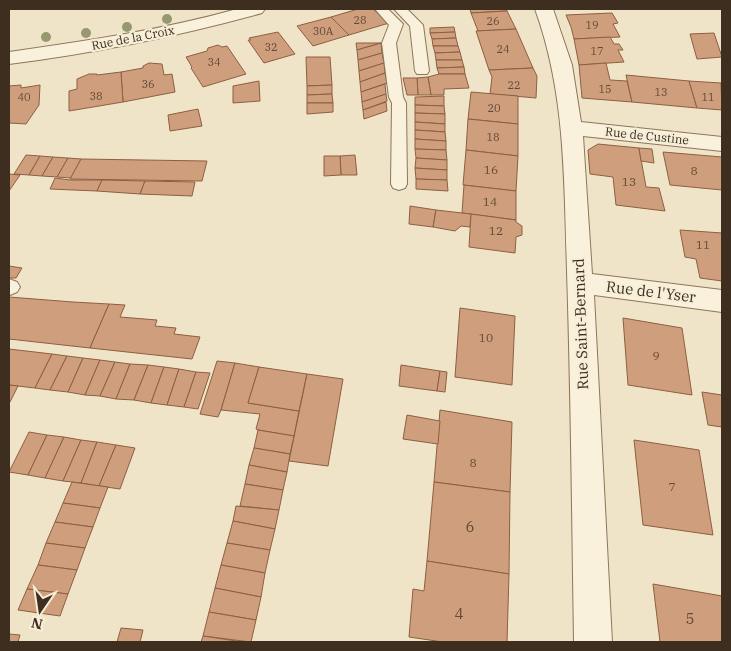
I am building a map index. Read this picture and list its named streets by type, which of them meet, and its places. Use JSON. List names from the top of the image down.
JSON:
{
  "streets": {
    "street": [
      "Rue de la Croix",
      "Rue de Custine",
      "Rue de l'Yser",
      "Rue Saint-Bernard"
    ]
  },
  "crossings": [
    ["Rue de Custine", "Rue Saint-Bernard"],
    ["Rue de l'Yser", "Rue Saint-Bernard"]
  ],
  "house_numbers": [
    "28",
    "26",
    "19",
    "30A",
    "32",
    "24",
    "17",
    "34",
    "36",
    "22",
    "15",
    "13",
    "38",
    "40",
    "11",
    "20",
    "18",
    "16",
    "8",
    "13",
    "14",
    "12",
    "11",
    "10",
    "9",
    "8",
    "7",
    "6",
    "4",
    "5"
  ],
  "north": "bottom"
}
